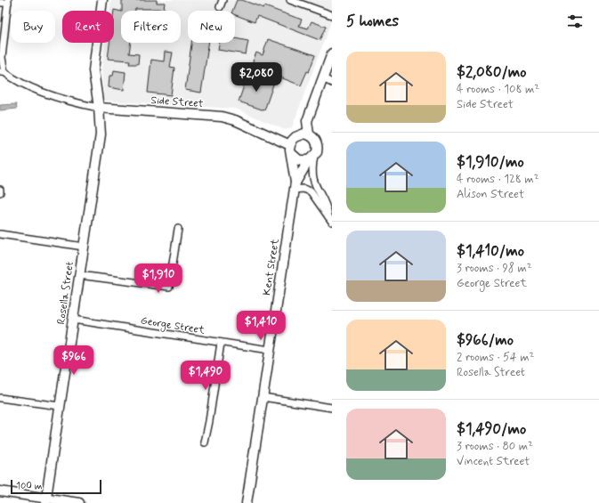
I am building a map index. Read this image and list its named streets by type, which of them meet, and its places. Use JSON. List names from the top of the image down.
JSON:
{
  "streets": {
    "street": [
      "Side Street",
      "Kent Street",
      "Rosella Street",
      "George Street"
    ]
  },
  "crossings": [
    ["Side Street", "Kent Street"],
    ["Side Street", "Rosella Street"],
    ["Kent Street", "George Street"],
    ["Rosella Street", "George Street"]
  ],
  "scale_bar": "100 m",
  "page": {
    "heading": "5 homes",
    "chip": [
      "Buy",
      "Rent",
      "Filters",
      "New"
    ],
    "list": [
      {
        "name": "$2,080/mo",
        "note": "4 rooms · 108 m² · Side Street"
      },
      {
        "name": "$1,910/mo",
        "note": "4 rooms · 128 m² · Alison Street"
      },
      {
        "name": "$1,410/mo",
        "note": "3 rooms · 98 m² · George Street"
      },
      {
        "name": "$966/mo",
        "note": "2 rooms · 54 m² · Rosella Street"
      },
      {
        "name": "$1,490/mo",
        "note": "3 rooms · 80 m² · Vincent Street"
      }
    ],
    "price": [
      "$2,080",
      "$1,910",
      "$1,410",
      "$966",
      "$1,490"
    ],
    "scale": "100 m"
  }
}
